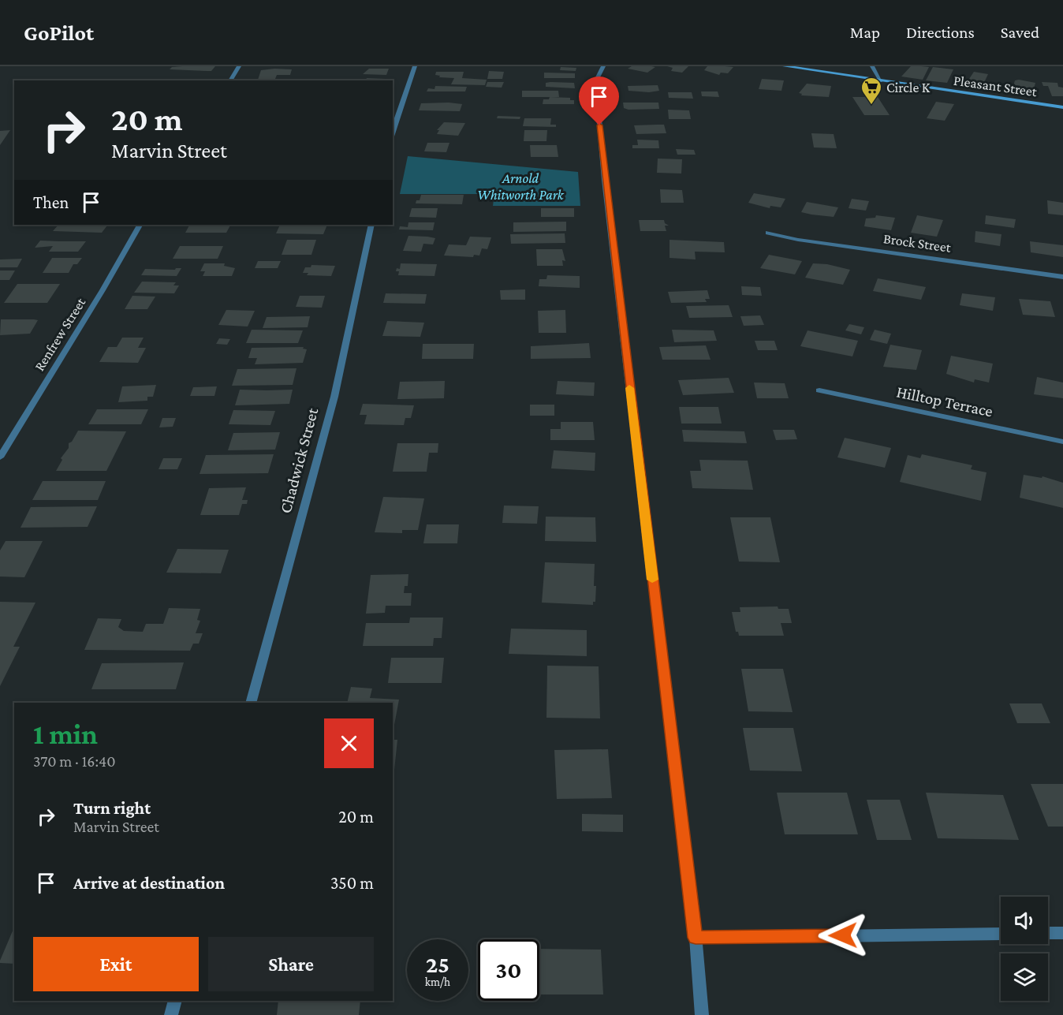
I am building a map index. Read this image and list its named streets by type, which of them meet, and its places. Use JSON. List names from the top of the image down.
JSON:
{
  "streets": {
    "main road": ["Pleasant Street"],
    "street": [
      "Brock Street",
      "Renfrew Street",
      "Hilltop Terrace",
      "Chadwick Street"
    ]
  },
  "parks": ["Arnold Whitworth Park"],
  "places": {
    "supermarket": ["Circle K"]
  },
  "page": {
    "header": "GoPilot",
    "nav": ["Map", "Directions", "Saved"],
    "turn": ["20 m", "Marvin Street"],
    "then": "Then",
    "heading": ["1 min", "370 m · 16:40"],
    "list": [
      {
        "name": "Turn right",
        "note": "Marvin Street",
        "value": "20 m"
      },
      {
        "name": "Arrive at destination",
        "value": "350 m"
      }
    ],
    "buttons": ["Exit", "Share"],
    "speed": "25 km/h",
    "limit": "30"
  }
}
